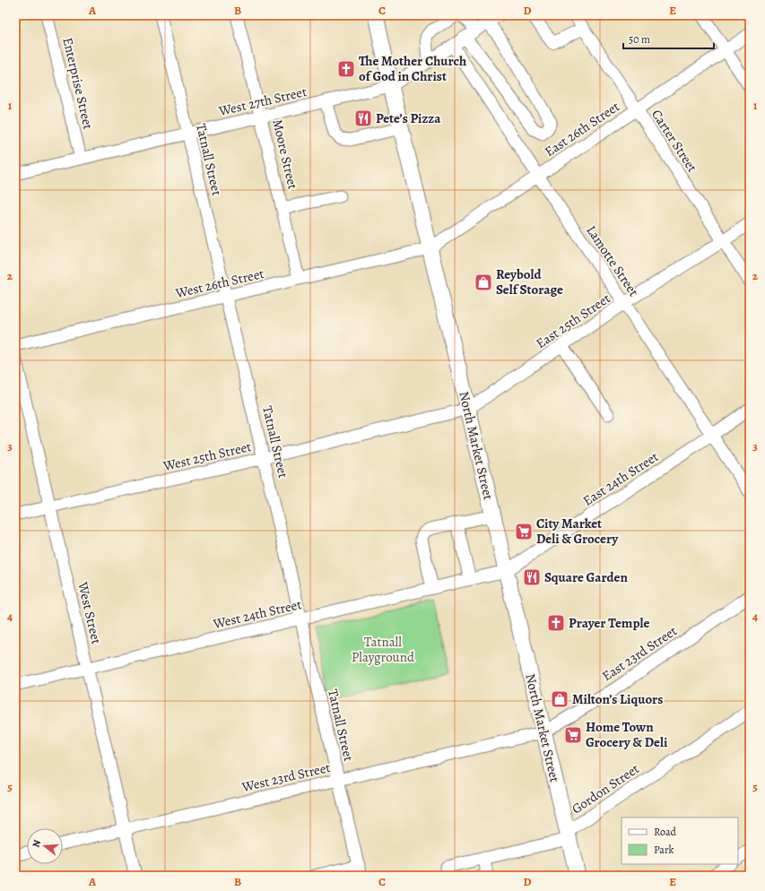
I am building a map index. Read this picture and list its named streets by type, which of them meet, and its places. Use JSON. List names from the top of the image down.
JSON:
{
  "streets": {
    "main road": ["North Market Street"],
    "street": [
      "Enterprise Street",
      "West 27th Street",
      "East 26th Street",
      "Carter Street",
      "Moore Street",
      "Tatnall Street",
      "Lamotte Street",
      "West 26th Street",
      "East 25th Street",
      "West 25th Street",
      "East 24th Street",
      "West Street",
      "West 24th Street",
      "East 23rd Street",
      "West 23rd Street",
      "Gordon Street"
    ]
  },
  "crossings": [
    ["Enterprise Street", "West 27th Street"],
    ["West 27th Street", "Moore Street"],
    ["West 27th Street", "Tatnall Street"],
    ["West 27th Street", "Lamotte Street"],
    ["West 27th Street", "North Market Street"],
    ["East 26th Street", "Carter Street"],
    ["East 26th Street", "Lamotte Street"],
    ["East 26th Street", "West 26th Street"],
    ["East 26th Street", "North Market Street"],
    ["Carter Street", "East 25th Street"],
    ["Moore Street", "West 26th Street"],
    ["Tatnall Street", "West 26th Street"],
    ["Tatnall Street", "West 25th Street"],
    ["Tatnall Street", "West 24th Street"],
    ["Tatnall Street", "West 23rd Street"],
    ["Lamotte Street", "East 25th Street"],
    ["Lamotte Street", "East 24th Street"],
    ["West 26th Street", "North Market Street"],
    ["East 25th Street", "North Market Street"],
    ["East 25th Street", "West 25th Street"],
    ["North Market Street", "West 25th Street"],
    ["North Market Street", "East 24th Street"],
    ["North Market Street", "West 24th Street"],
    ["North Market Street", "East 23rd Street"],
    ["North Market Street", "West 23rd Street"],
    ["North Market Street", "Gordon Street"],
    ["West 25th Street", "West Street"],
    ["East 24th Street", "West 24th Street"],
    ["West Street", "West 24th Street"],
    ["West Street", "West 23rd Street"],
    ["East 23rd Street", "West 23rd Street"]
  ],
  "parks": ["Tatnall Playground"],
  "places": {
    "church": ["The Mother Church of God in Christ", "Prayer Temple"],
    "restaurant": ["Pete’s Pizza", "Square Garden"],
    "shop": ["Reybold Self Storage", "Milton’s Liquors"],
    "supermarket": ["City Market Deli & Grocery", "Home Town Grocery & Deli"]
  },
  "legend": ["Road", "Park"],
  "scale_bar": "50 m",
  "north": "left",
  "grid": {
    "columns": [
      "A",
      "B",
      "C",
      "D",
      "E"
    ],
    "rows": [
      "1",
      "2",
      "3",
      "4",
      "5"
    ]
  }
}
